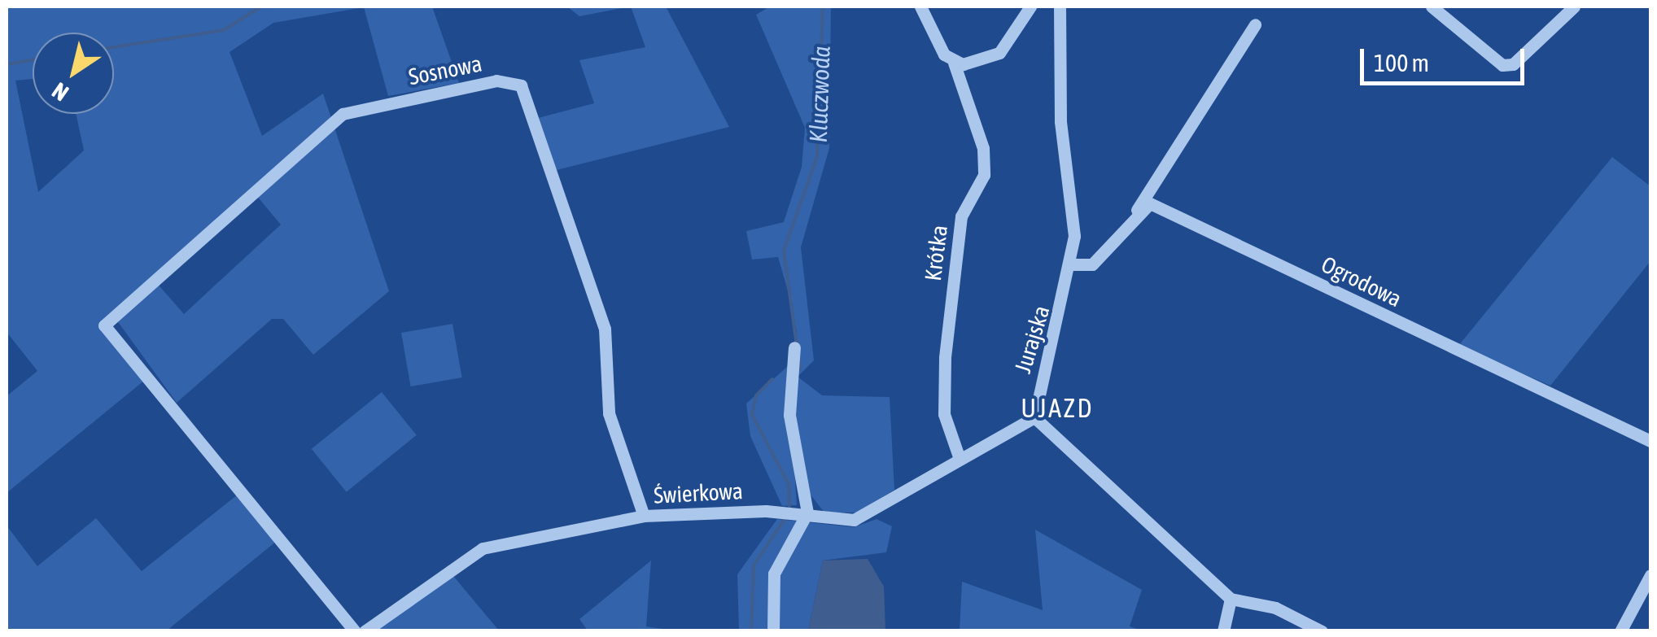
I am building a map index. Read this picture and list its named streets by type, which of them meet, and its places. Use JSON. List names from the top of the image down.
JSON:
{
  "streets": {
    "street": [
      "Sosnowa",
      "Krótka",
      "Ogrodowa",
      "Jurajska",
      "Świerkowa"
    ]
  },
  "crossings": [
    ["Sosnowa", "Świerkowa"],
    ["Krótka", "Świerkowa"],
    ["Jurajska", "Świerkowa"]
  ],
  "districts": ["UJAZD"],
  "water": ["Kluczwoda"],
  "scale_bar": "100 m",
  "north": "bottom left"
}
